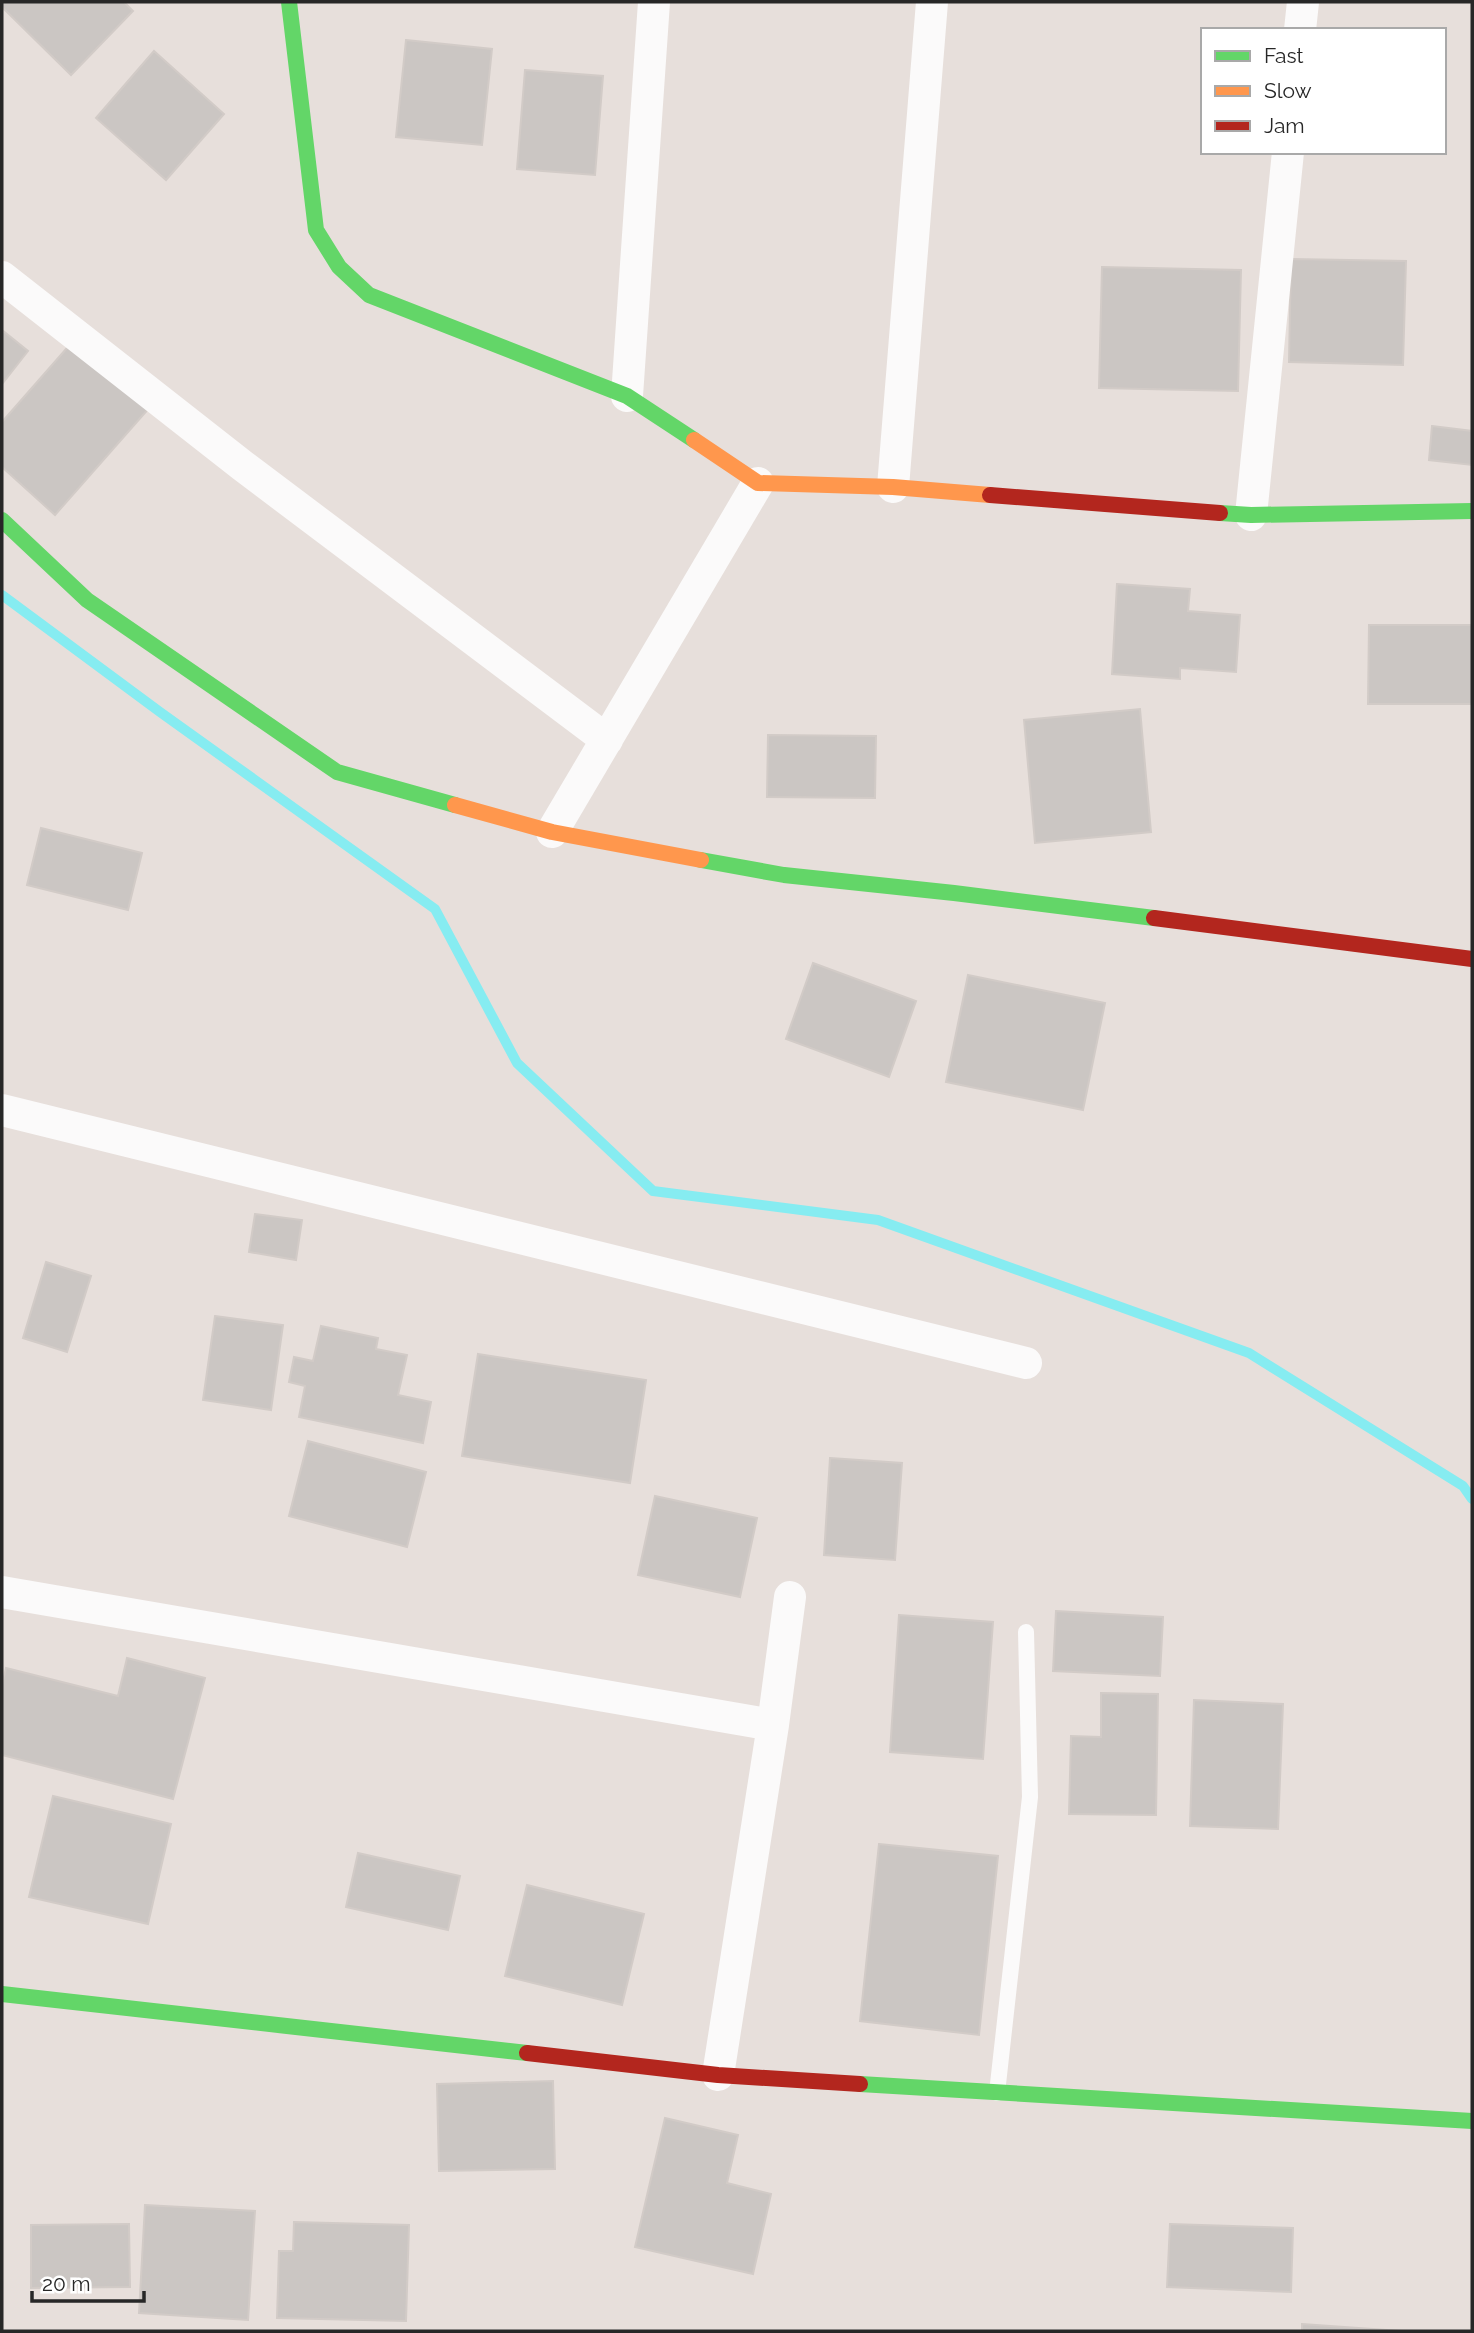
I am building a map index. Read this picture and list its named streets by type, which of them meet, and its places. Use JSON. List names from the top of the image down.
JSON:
{
  "legend": ["Fast", "Slow", "Jam"],
  "scale_bar": "20 m"
}
